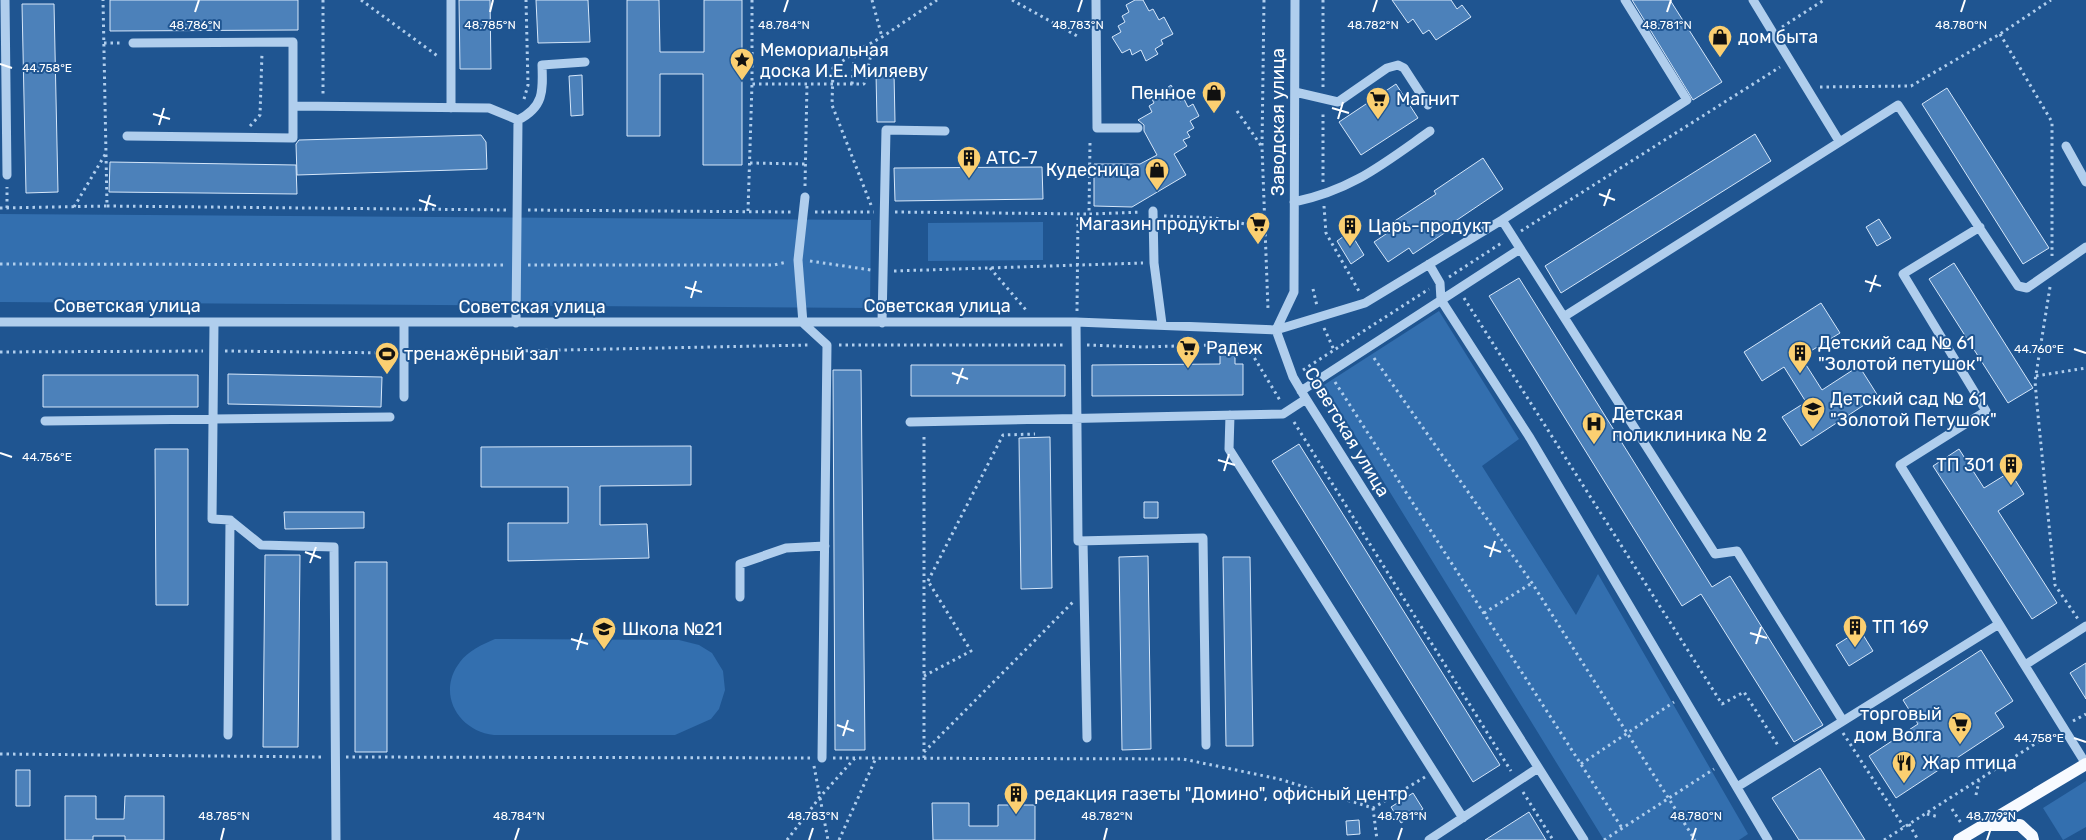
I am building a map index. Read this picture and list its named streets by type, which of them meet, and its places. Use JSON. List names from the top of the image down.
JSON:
{
  "streets": {
    "street": ["Заводская улица", "Советская улица"]
  },
  "crossings": [
    ["Заводская улица", "Советская улица"]
  ],
  "places": {
    "shop": ["дом быта", "Пенное", "Кудесница"],
    "place": ["Мемориальная доска И.Е. Миляеву"],
    "supermarket": [
      "Магнит",
      "Магазин продукты",
      "Радеж",
      "торговый дом Волга"
    ],
    "building": [
      "АТС-7",
      "Царь-продукт",
      "Детский сад № 61 \"Золотой петушок\"",
      "ТП 301",
      "ТП 169",
      "редакция газеты \"Домино\", офисный центр"
    ],
    "sports": ["тренажёрный зал"],
    "school or university": ["Детский сад № 61 \"Золотой Петушок\"", "Школа №21"],
    "hospital": ["Детская поликлиника № 2"],
    "restaurant": ["Жар птица"]
  },
  "coordinates": [
    "48.786°N",
    "48.785°N",
    "48.784°N",
    "48.783°N",
    "48.782°N",
    "48.781°N",
    "48.780°N",
    "44.758°E",
    "44.760°E",
    "44.756°E",
    "48.779°N"
  ]
}
